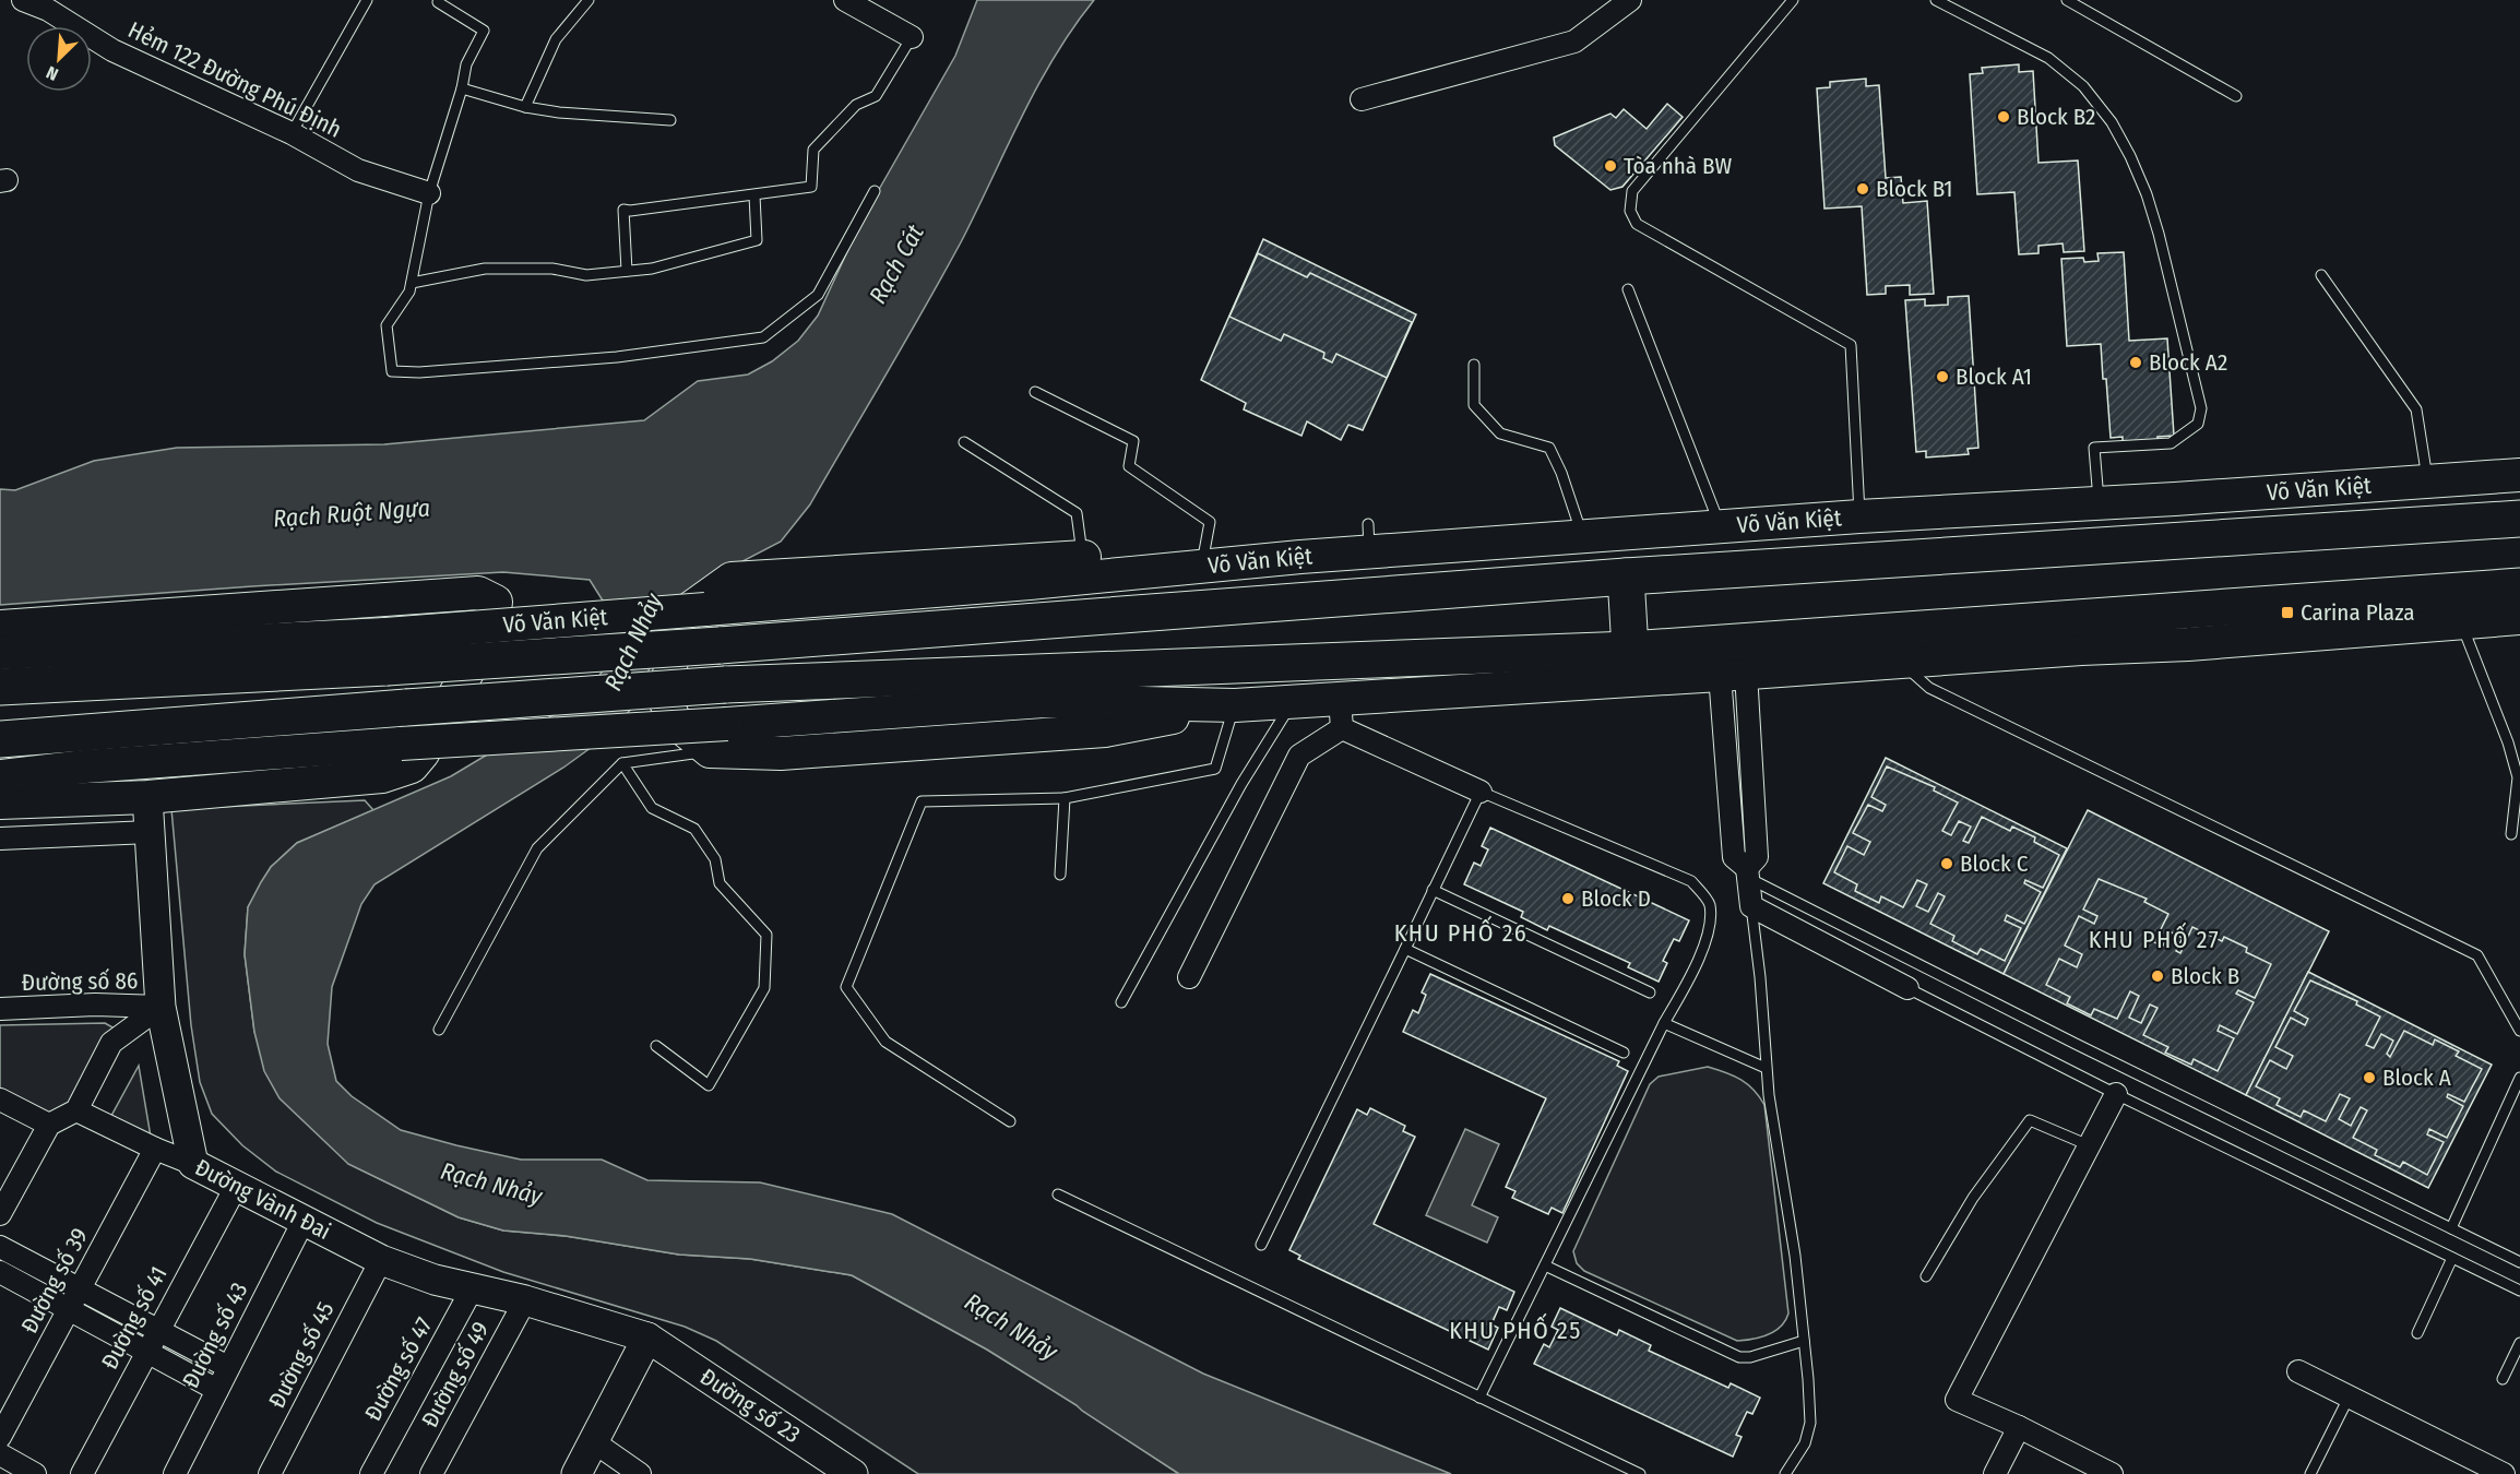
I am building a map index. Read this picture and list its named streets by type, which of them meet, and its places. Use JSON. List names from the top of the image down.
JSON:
{
  "streets": {
    "highway": ["Võ Văn Kiệt"],
    "street": [
      "Hẻm 122 Đường Phú Định",
      "Đường số 86",
      "Đường Vành Đai",
      "Đường số 39",
      "Đường số 41",
      "Đường số 43",
      "Đường số 45",
      "Đường số 47",
      "Đường số 49",
      "Đường số 23"
    ]
  },
  "crossings": [
    ["Đường số 86", "Đường Vành Đai"],
    ["Đường Vành Đai", "Đường số 41"],
    ["Đường Vành Đai", "Đường số 43"],
    ["Đường Vành Đai", "Đường số 45"],
    ["Đường Vành Đai", "Đường số 47"],
    ["Đường Vành Đai", "Đường số 49"],
    ["Đường Vành Đai", "Đường số 23"]
  ],
  "districts": ["KHU PHỐ 26", "KHU PHỐ 27", "KHU PHỐ 25"],
  "water": ["Rạch Cát", "Rạch Ruột Ngựa", "Rạch Nhảy"],
  "places": {
    "other": [
      "Block B2",
      "Tòa nhà BW",
      "Block B1",
      "Block A2",
      "Block A1",
      "Block C",
      "Block D",
      "Block B",
      "Block A"
    ],
    "transit": ["Carina Plaza"]
  },
  "north": "bottom left"
}
